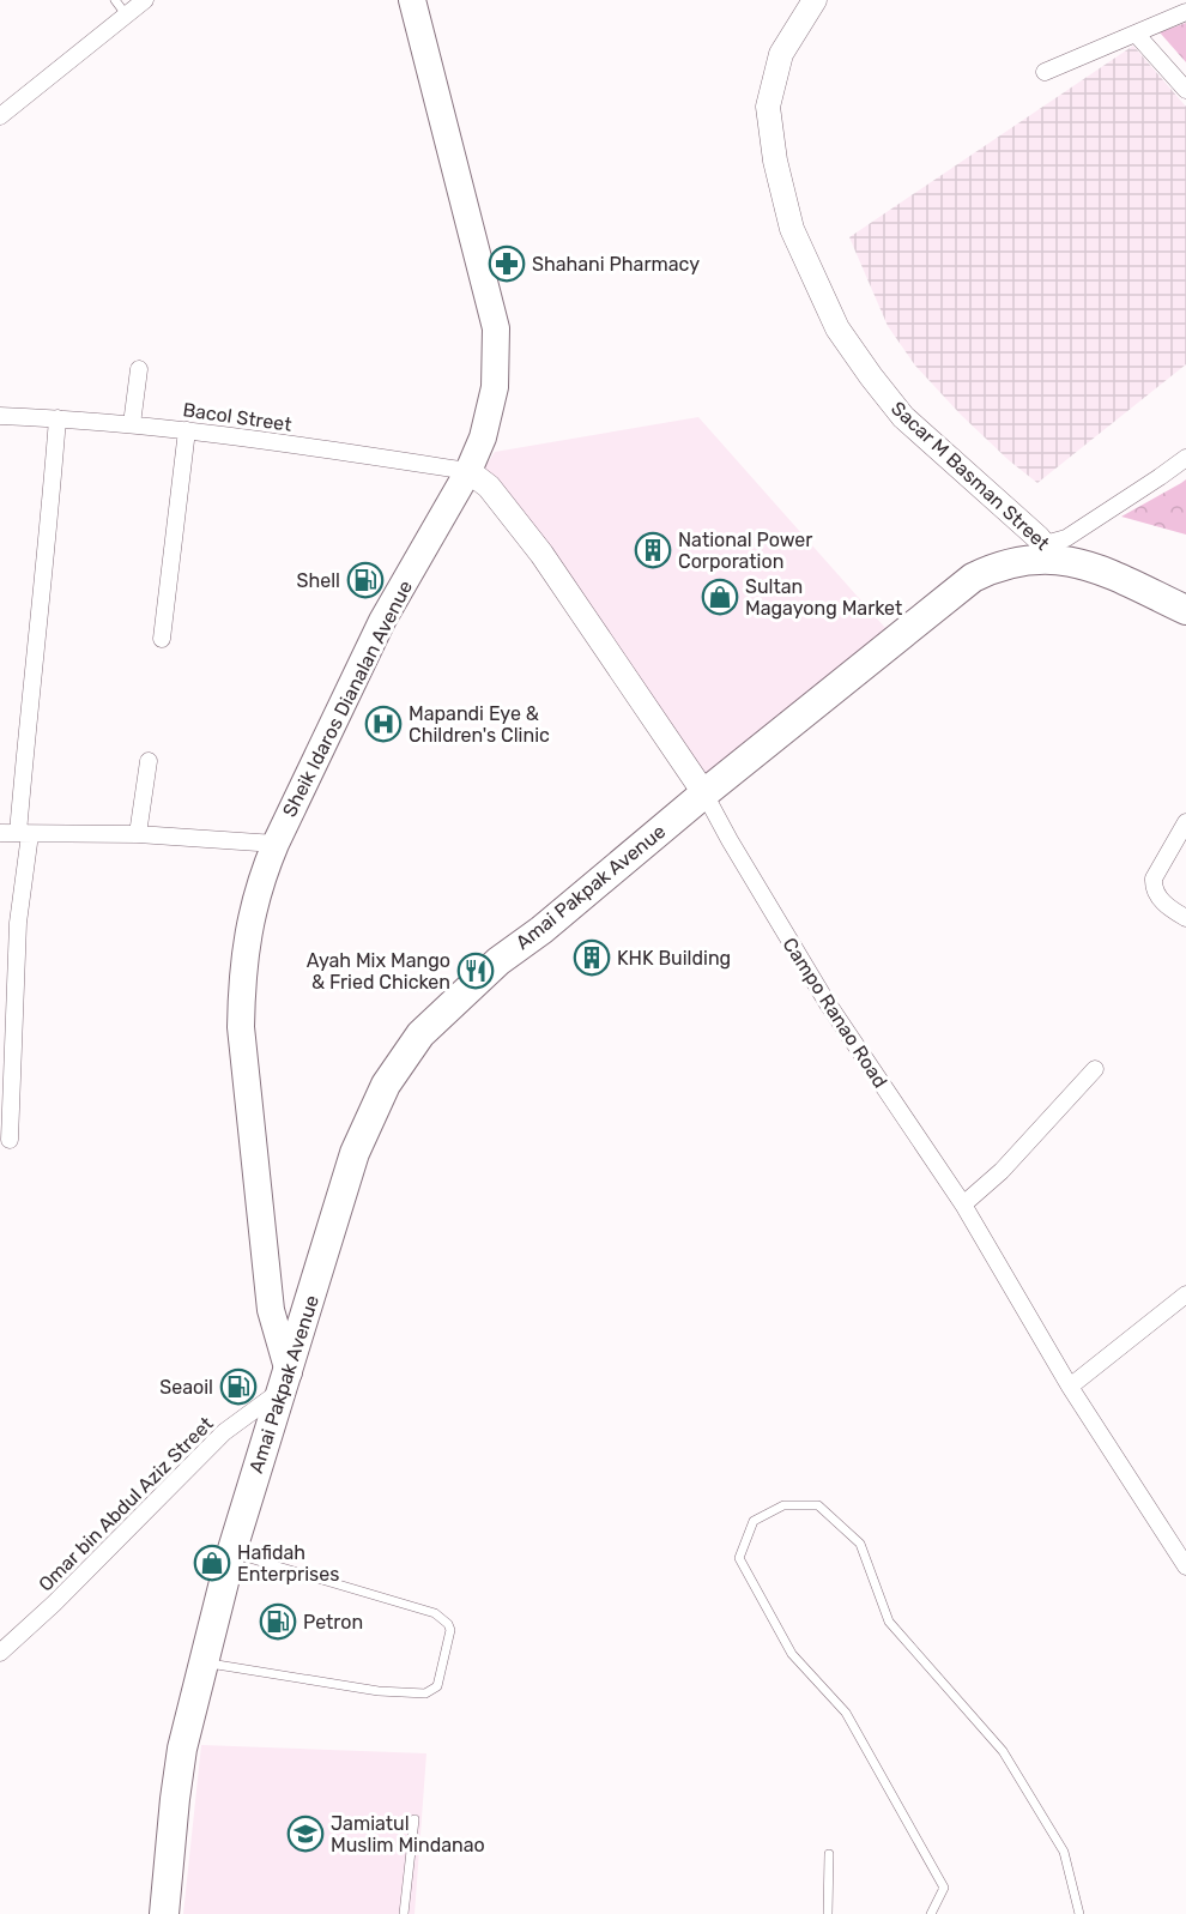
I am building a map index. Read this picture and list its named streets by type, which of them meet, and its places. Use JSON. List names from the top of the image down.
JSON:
{
  "streets": {
    "highway": ["Amai Pakpak Avenue"],
    "main road": ["Sacar M Basman Street", "Sheik Idaros Dianalan Avenue", "Campo Ranao Road"],
    "street": ["Bacol Street", "Omar bin Abdul Aziz Street"]
  },
  "crossings": [
    ["Bacol Street", "Sheik Idaros Dianalan Avenue"],
    ["Bacol Street", "Campo Ranao Road"],
    ["Sacar M Basman Street", "Amai Pakpak Avenue"],
    ["Sheik Idaros Dianalan Avenue", "Amai Pakpak Avenue"],
    ["Sheik Idaros Dianalan Avenue", "Campo Ranao Road"],
    ["Sheik Idaros Dianalan Avenue", "Omar bin Abdul Aziz Street"],
    ["Amai Pakpak Avenue", "Campo Ranao Road"],
    ["Amai Pakpak Avenue", "Omar bin Abdul Aziz Street"]
  ],
  "places": {
    "pharmacy": ["Shahani Pharmacy"],
    "building": ["National Power Corporation", "KHK Building"],
    "fuel station": ["Shell", "Seaoil", "Petron"],
    "shop": ["Sultan Magayong Market", "Hafidah Enterprises"],
    "hospital": ["Mapandi Eye & Children's Clinic"],
    "restaurant": ["Ayah Mix Mango & Fried Chicken"],
    "school or university": ["Jamiatul Muslim Mindanao"]
  }
}
